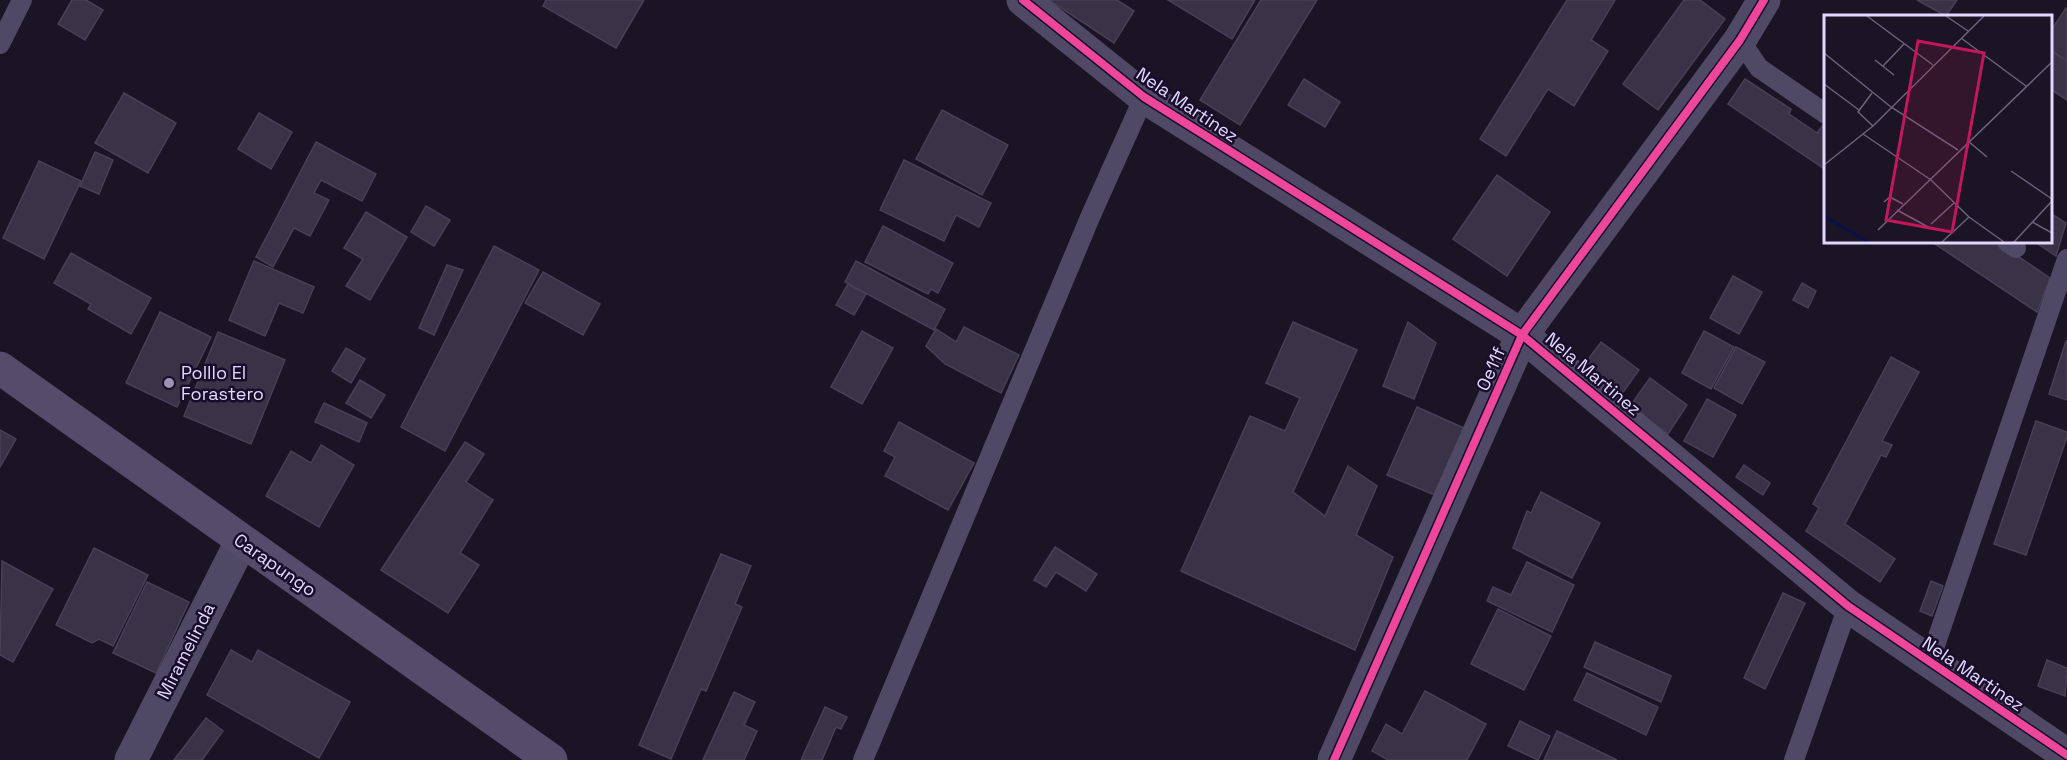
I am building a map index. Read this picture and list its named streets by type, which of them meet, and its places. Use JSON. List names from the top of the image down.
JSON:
{
  "streets": {
    "street": [
      "Nela Martinez",
      "Oe11f",
      "Carapungo",
      "Miramelinda"
    ]
  },
  "crossings": [
    ["Nela Martinez", "Oe11f"],
    ["Carapungo", "Miramelinda"]
  ],
  "places": ["Polllo El Forastero"]
}
